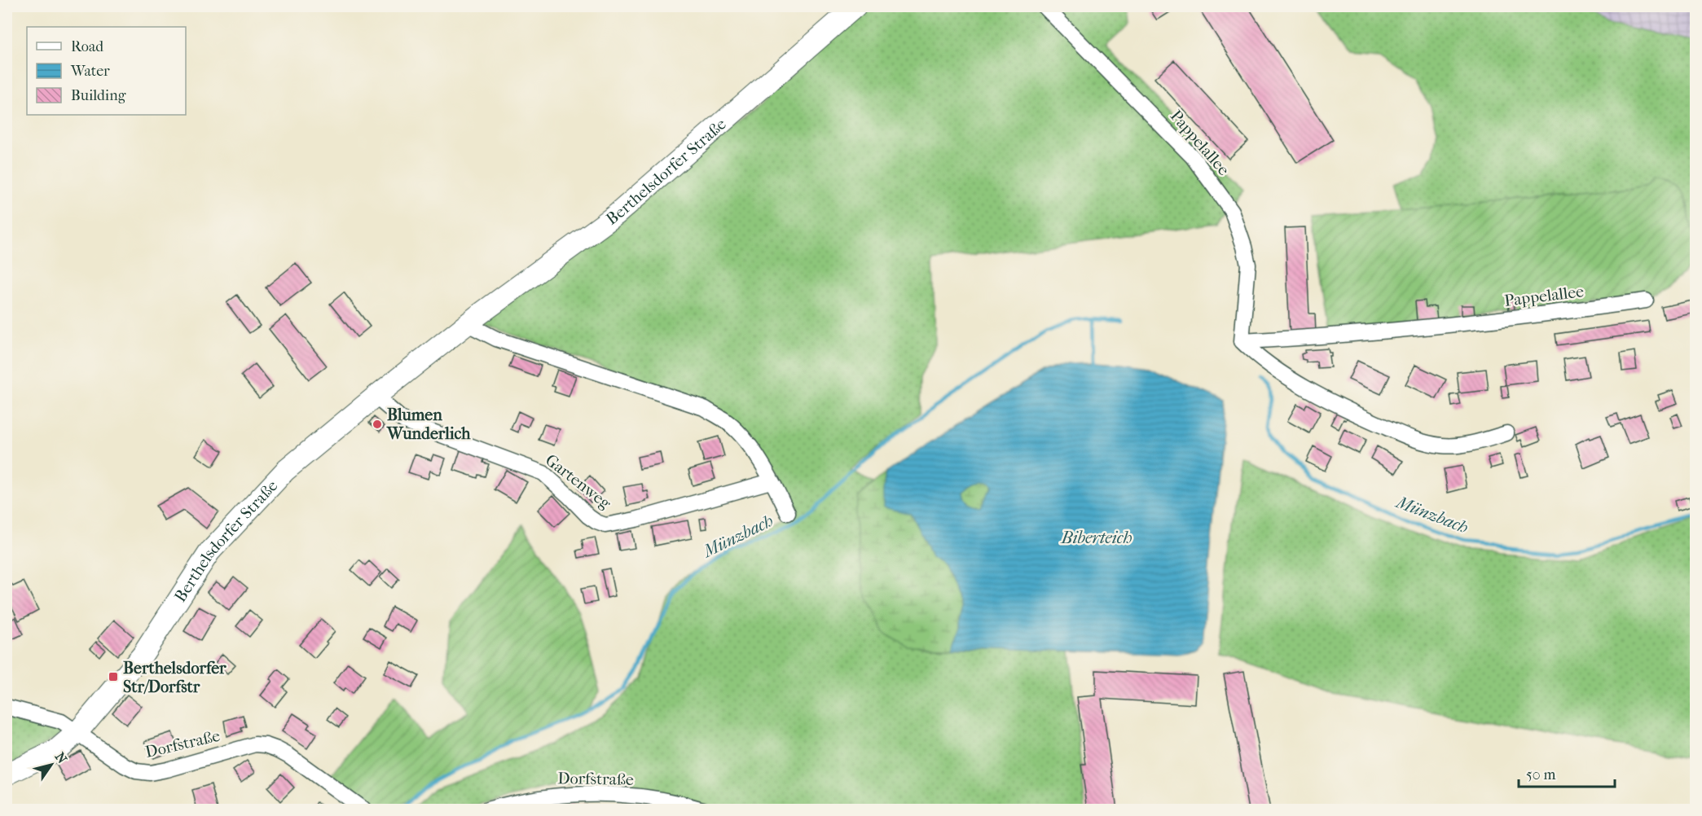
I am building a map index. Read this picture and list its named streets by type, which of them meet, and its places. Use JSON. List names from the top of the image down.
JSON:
{
  "streets": {
    "street": [
      "Pappelallee",
      "Berthelsdorfer Straße",
      "Gartenweg",
      "Dorfstraße"
    ]
  },
  "crossings": [
    ["Berthelsdorfer Straße", "Gartenweg"],
    ["Berthelsdorfer Straße", "Dorfstraße"]
  ],
  "water": ["Münzbach", "Biberteich"],
  "places": {
    "other": ["Blumen Wunderlich"],
    "transit": ["Berthelsdorfer Str/Dorfstr"]
  },
  "legend": ["Road", "Water", "Building"],
  "scale_bar": "50 m",
  "north": "top right"
}
